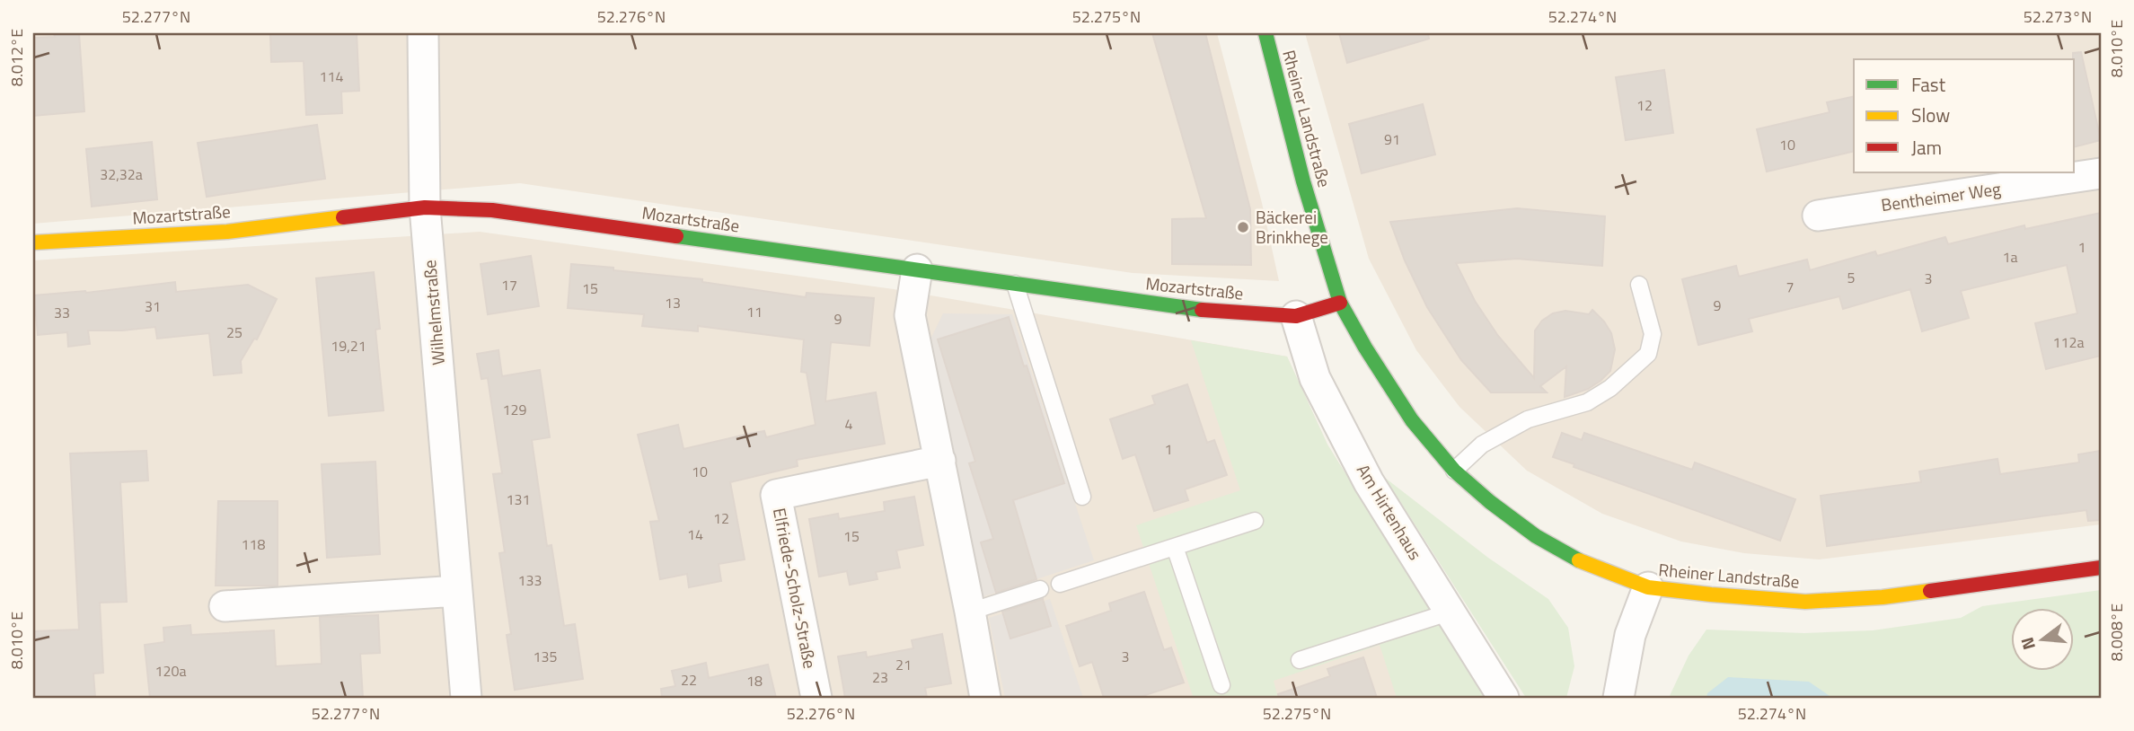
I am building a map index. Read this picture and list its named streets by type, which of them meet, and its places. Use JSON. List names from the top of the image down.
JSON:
{
  "streets": {
    "street": [
      "Rheiner Landstraße",
      "Bentheimer Weg",
      "Mozartstraße",
      "Wilhelmstraße",
      "Am Hirtenhaus",
      "Elfriede-Scholz-Straße"
    ]
  },
  "crossings": [
    ["Rheiner Landstraße", "Mozartstraße"],
    ["Mozartstraße", "Wilhelmstraße"],
    ["Mozartstraße", "Am Hirtenhaus"]
  ],
  "places": ["Bäckerei Brinkhege"],
  "house_numbers": [
    "114",
    "12",
    "91",
    "10",
    "32,32a",
    "1",
    "1a",
    "5",
    "3",
    "17",
    "7",
    "15",
    "13",
    "9",
    "31",
    "11",
    "33",
    "9",
    "25",
    "112a",
    "19,21",
    "129",
    "4",
    "1",
    "10",
    "131",
    "12",
    "14",
    "15",
    "118",
    "133",
    "135",
    "3",
    "21",
    "120a",
    "23",
    "22",
    "18"
  ],
  "legend": ["Fast", "Slow", "Jam"],
  "north": "left",
  "coordinates": [
    "52.277°N",
    "52.276°N",
    "52.275°N",
    "52.274°N",
    "52.273°N",
    "8.010°E",
    "8.012°E",
    "8.008°E"
  ]
}
